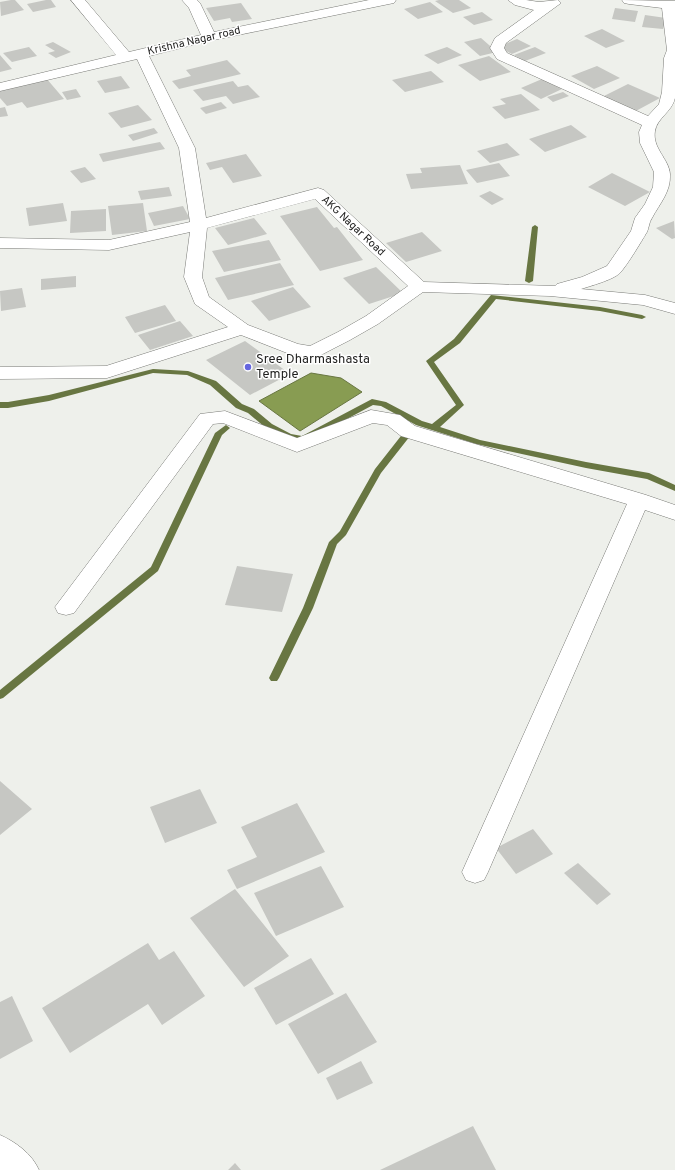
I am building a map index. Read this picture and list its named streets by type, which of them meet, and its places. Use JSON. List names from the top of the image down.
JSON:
{
  "streets": {
    "street": ["Krishna Nagar road", "AKG Nagar Road"]
  },
  "places": ["Sree Dharmashasta Temple"]
}
